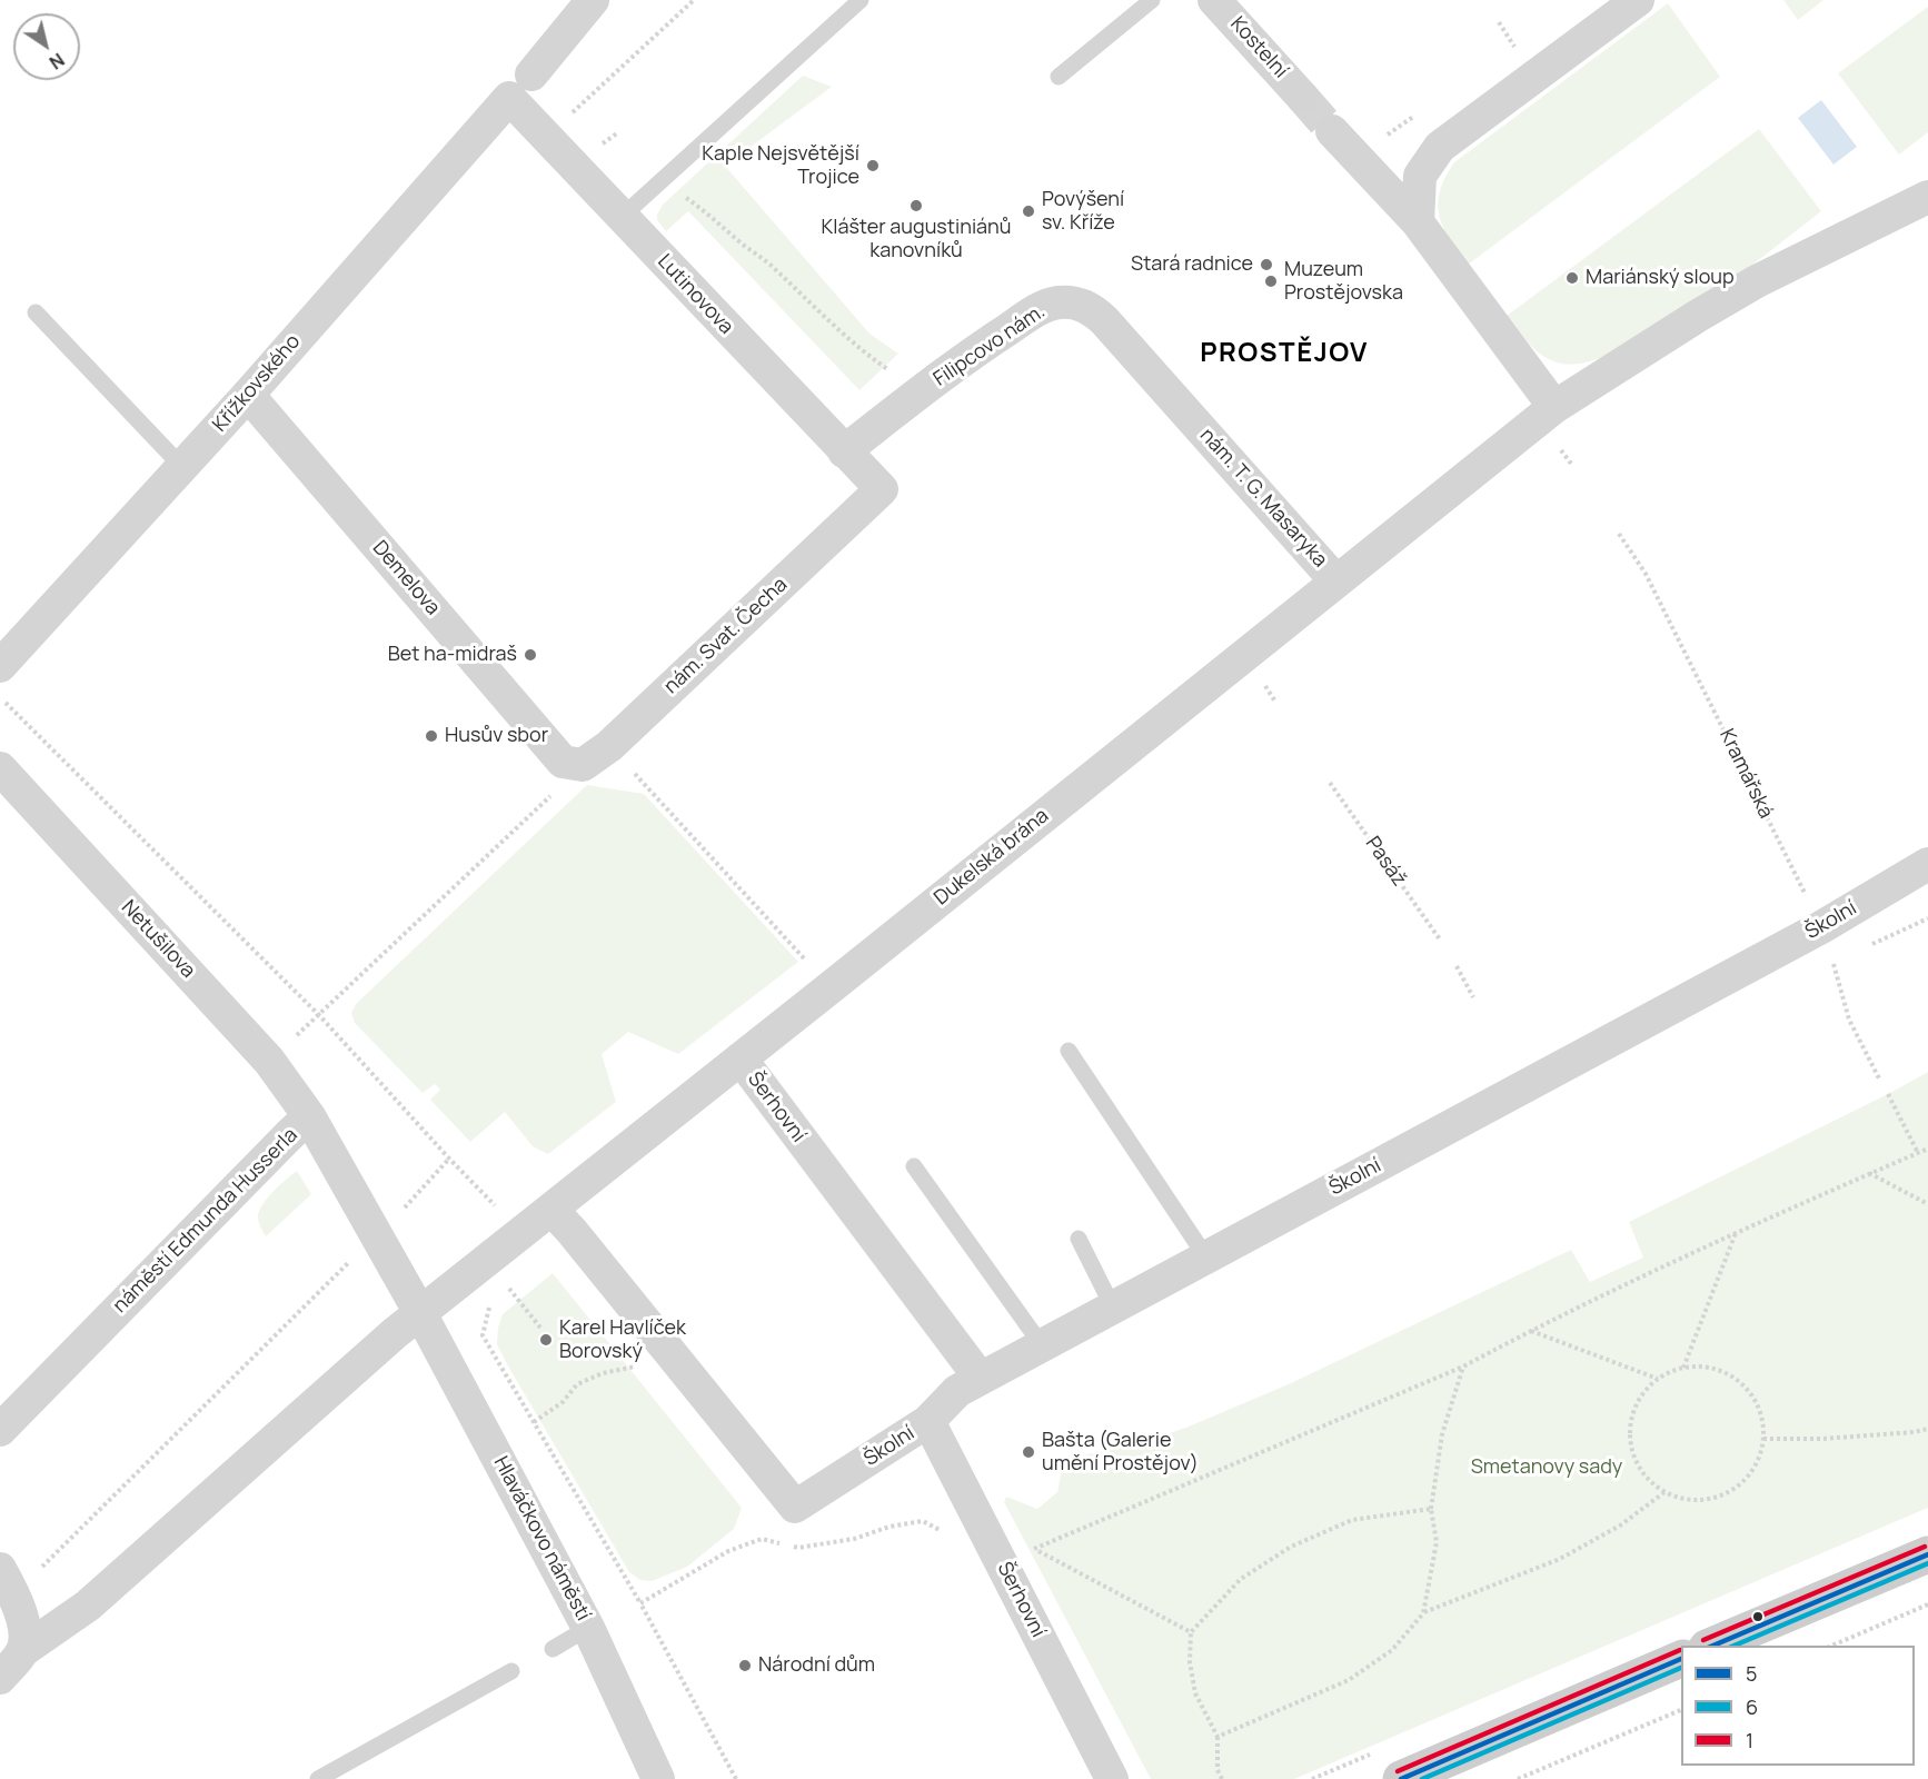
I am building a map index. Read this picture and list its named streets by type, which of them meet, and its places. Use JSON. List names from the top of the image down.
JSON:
{
  "streets": {
    "street": [
      "Kostelní",
      "Lutinovova",
      "Filipcovo nám.",
      "Křížkovského",
      "nám. T. G. Masaryka",
      "Demelova",
      "nám. Svat. Čecha",
      "Dukelská brána",
      "Školní",
      "Netušilova",
      "Šerhovní",
      "náměstí Edmunda Husserla",
      "Hlaváčkovo náměstí"
    ],
    "path": ["Kramářská", "Pasáž"]
  },
  "crossings": [
    ["Lutinovova", "Filipcovo nám."],
    ["Lutinovova", "Křížkovského"],
    ["Lutinovova", "nám. Svat. Čecha"],
    ["Filipcovo nám.", "nám. T. G. Masaryka"],
    ["Křížkovského", "Demelova"],
    ["nám. T. G. Masaryka", "Dukelská brána"],
    ["Demelova", "nám. Svat. Čecha"],
    ["Kramářská", "Školní"],
    ["Dukelská brána", "Šerhovní"],
    ["Školní", "Šerhovní"],
    ["Netušilova", "náměstí Edmunda Husserla"],
    ["náměstí Edmunda Husserla", "Hlaváčkovo náměstí"]
  ],
  "districts": ["PROSTĚJOV"],
  "parks": ["Smetanovy sady"],
  "places": [
    "Kaple Nejsvětější Trojice",
    "Klášter augustiniánů kanovníků",
    "Povýšení sv. Kříže",
    "Stará radnice",
    "Mariánský sloup",
    "Muzeum Prostějovska",
    "Bet ha-midraš",
    "Husův sbor",
    "Karel Havlíček Borovský",
    "Bašta (Galerie umění Prostějov)",
    "Národní dům"
  ],
  "lines": ["transit line 1", "transit line 5", "transit line 6"],
  "legend": ["5", "6", "1"],
  "north": "bottom right"
}
